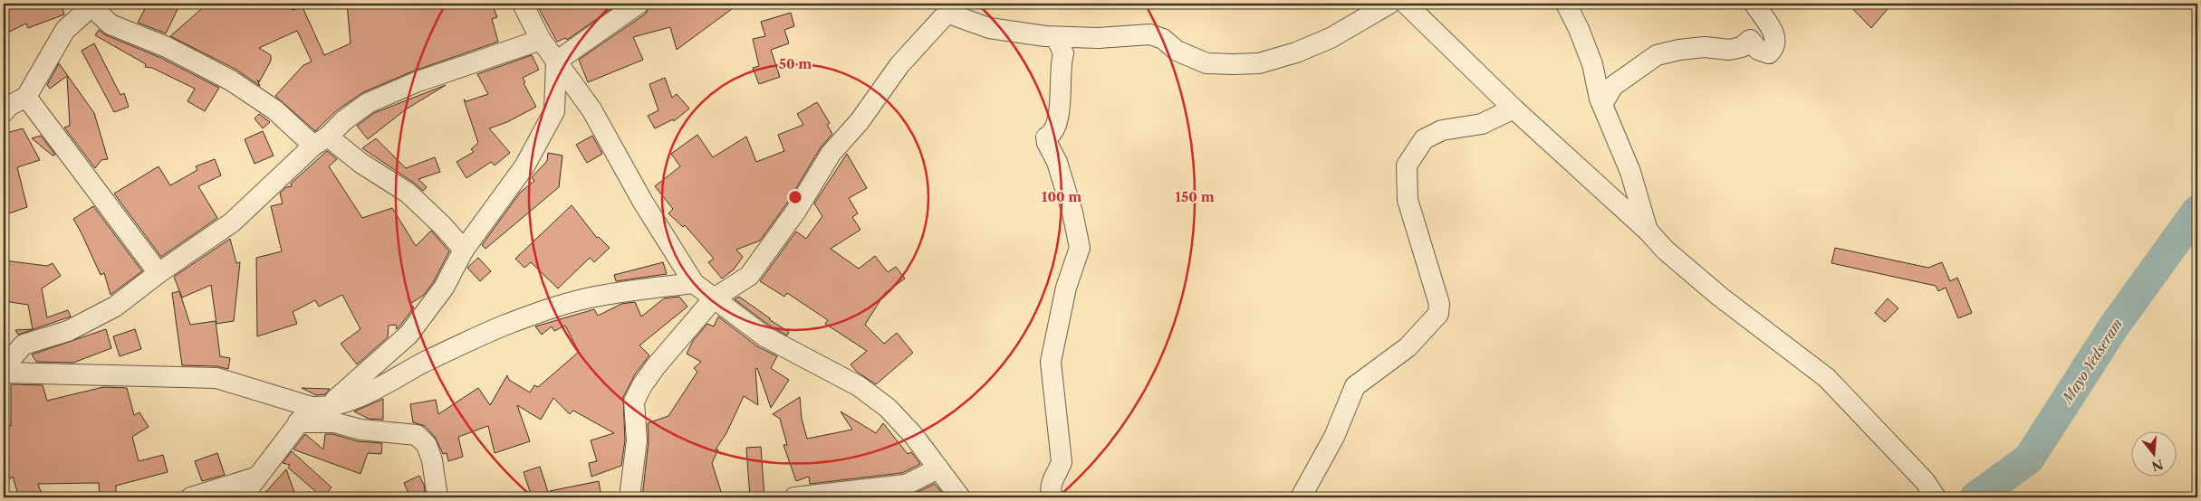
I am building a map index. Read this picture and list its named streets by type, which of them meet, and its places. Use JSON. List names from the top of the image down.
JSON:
{
  "water": ["Mayo Yedseram"],
  "north": "bottom",
  "rings": ["50 m", "100 m", "150 m"]
}
